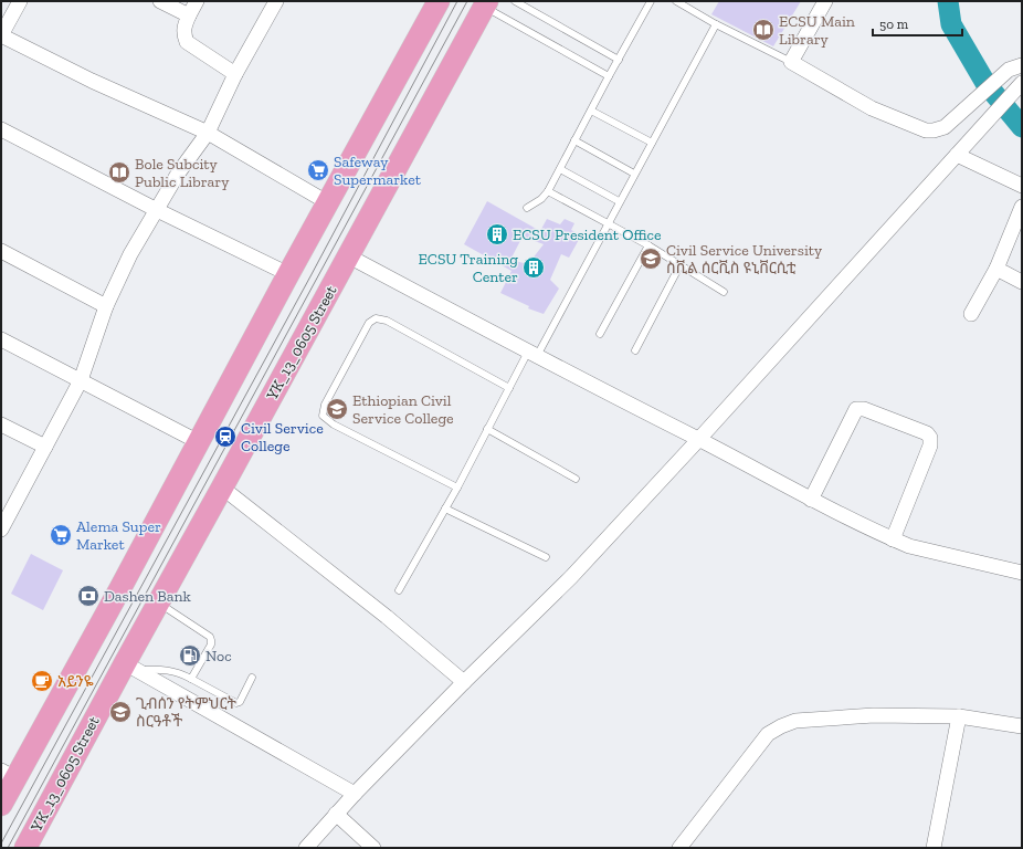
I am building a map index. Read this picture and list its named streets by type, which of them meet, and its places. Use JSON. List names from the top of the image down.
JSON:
{
  "streets": {
    "main road": ["YK_13_0605 Street"]
  },
  "places": {
    "library": ["ECSU Main Library", "Bole Subcity Public Library"],
    "supermarket": ["Safeway Supermarket", "Alema Super Market"],
    "building": ["ECSU President Office", "ECSU Training Center"],
    "school or university": ["Civil Service University ስቪል ሰርቪስ ዩኒቨርሲቲ", "Ethiopian Civil Service College", "ጊብሰን የትምህርት ስርዓቶች"],
    "station": ["Civil Service College"],
    "bank": ["Dashen Bank"],
    "fuel station": ["Noc"],
    "cafe": ["አይንዬ"]
  },
  "scale_bar": "50 m"
}
